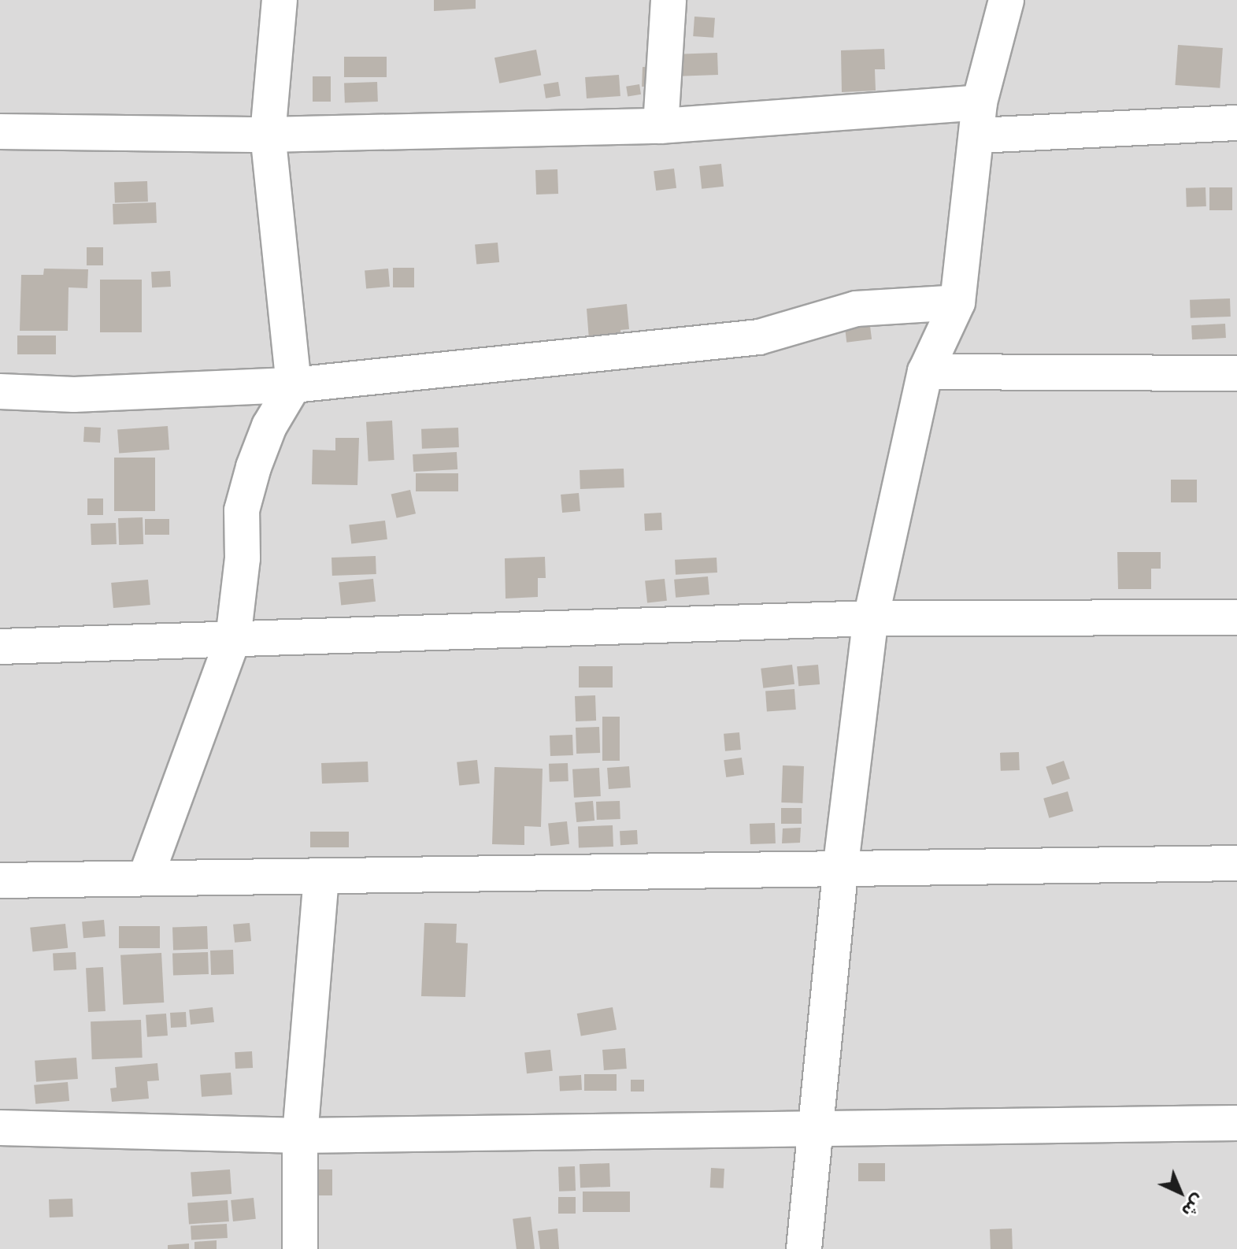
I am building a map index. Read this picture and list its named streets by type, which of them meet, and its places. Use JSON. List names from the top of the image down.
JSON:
{
  "north": "bottom right"
}
